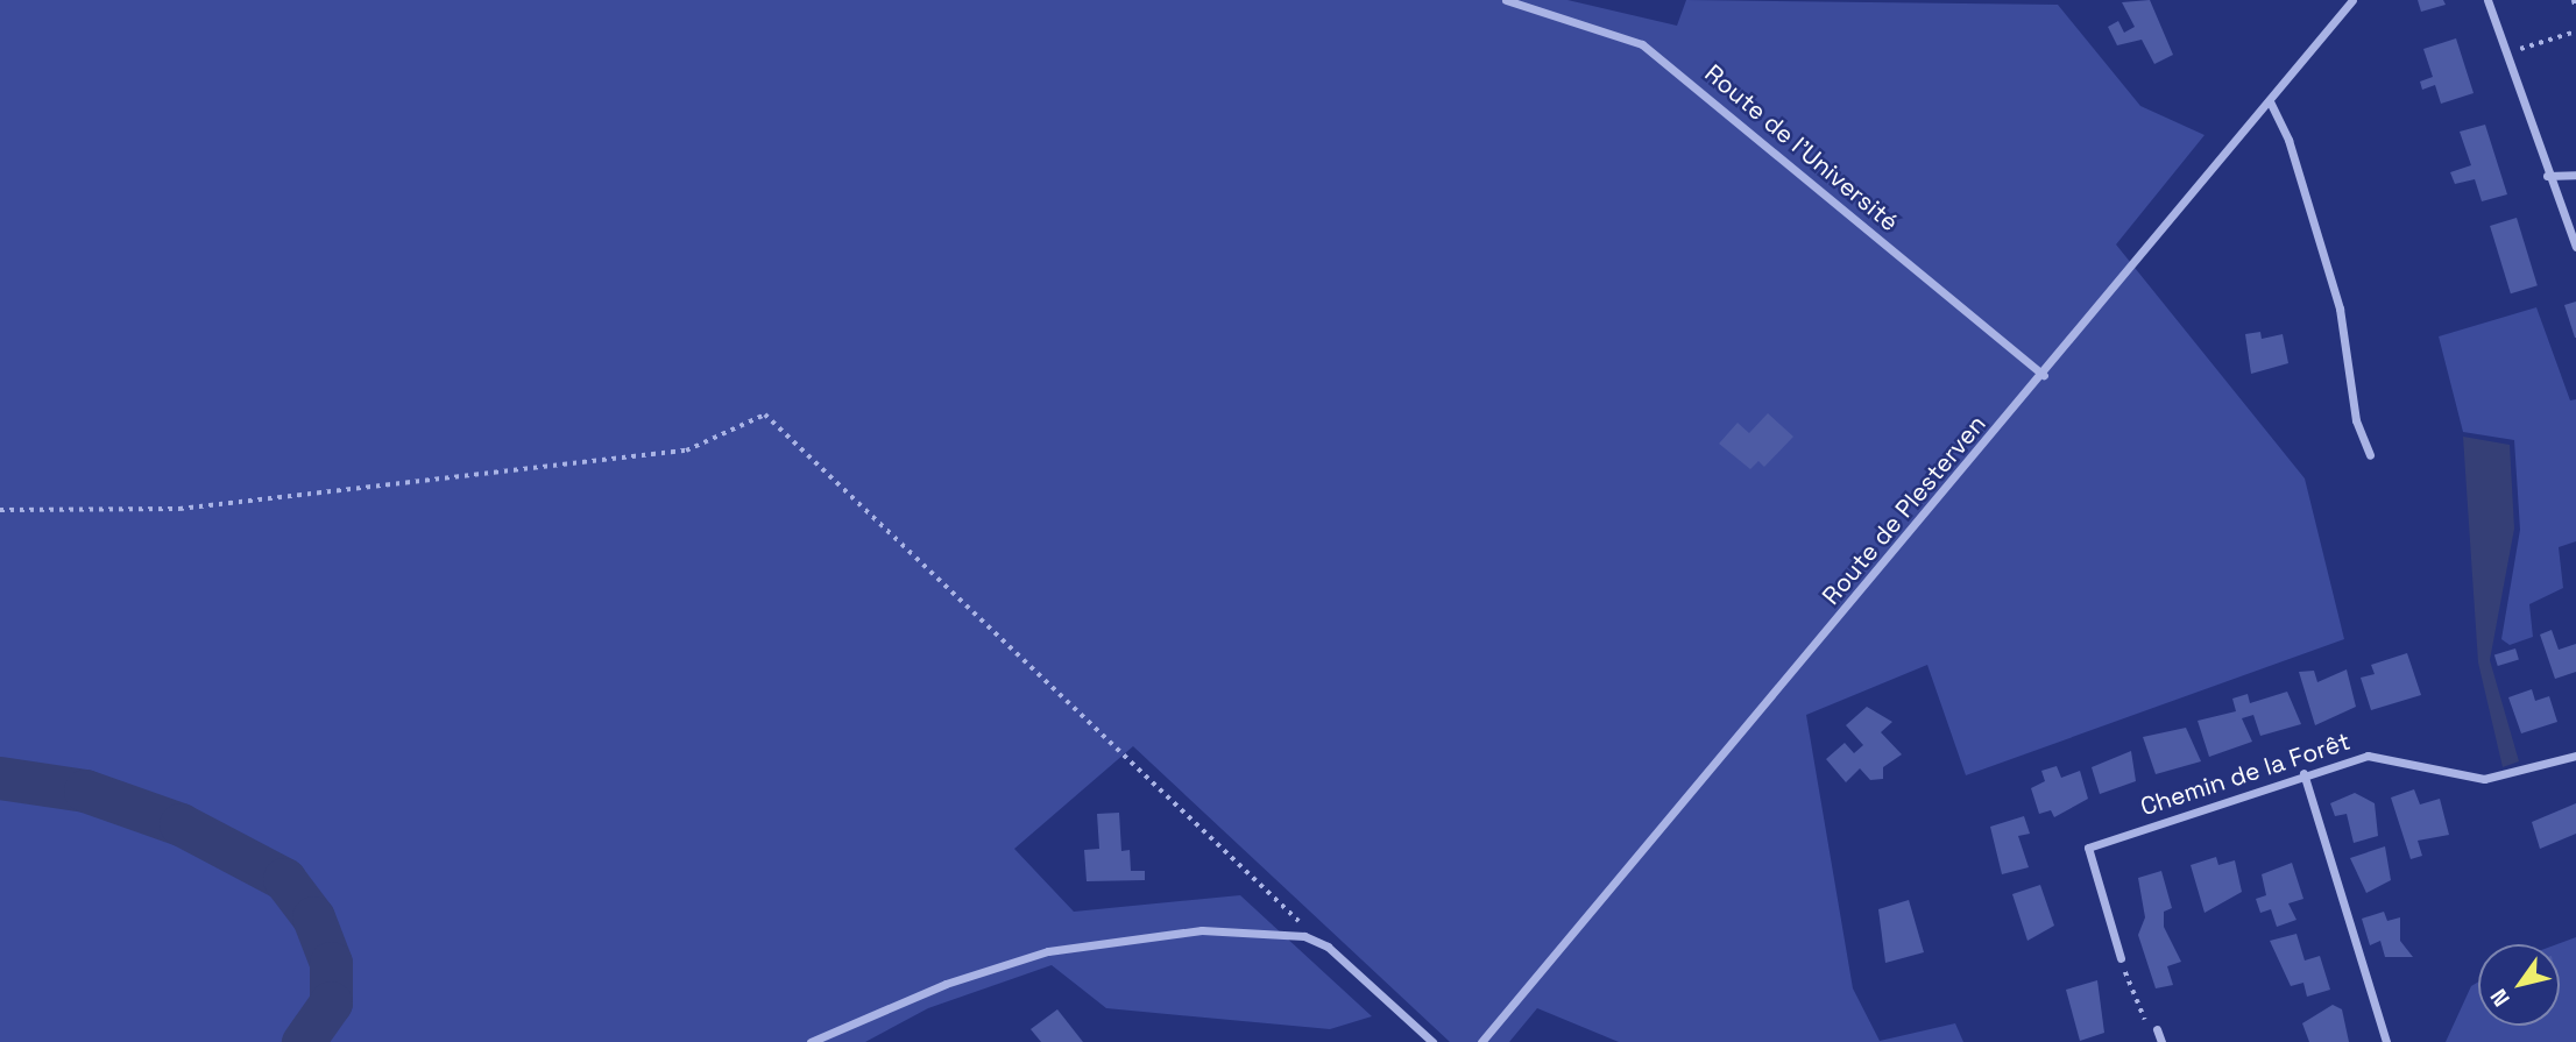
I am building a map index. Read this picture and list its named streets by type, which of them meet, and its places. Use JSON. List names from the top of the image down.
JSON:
{
  "streets": {
    "street": ["Route de l'Université", "Route de Plesterven", "Chemin de la Forêt"]
  },
  "crossings": [
    ["Route de l'Université", "Route de Plesterven"]
  ],
  "north": "bottom left"
}
